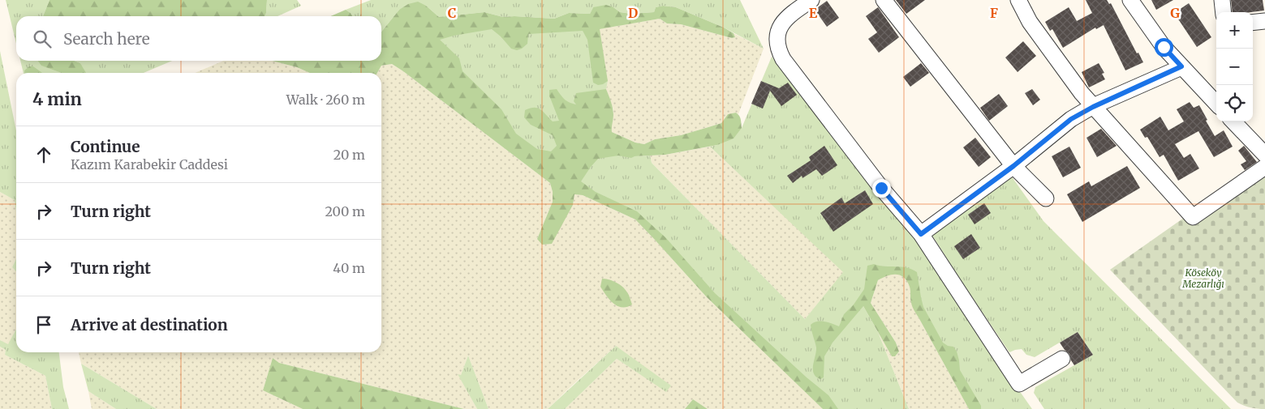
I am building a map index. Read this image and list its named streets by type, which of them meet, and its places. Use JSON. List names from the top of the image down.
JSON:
{
  "parks": ["Köseköy Mezarlığı"],
  "page": {
    "map_buttons": ["+", "−"],
    "search": "Search here",
    "heading": ["4 min", "Walk · 260 m"],
    "list": [
      ["Continue", "Kazım Karabekir Caddesi", "20 m"],
      ["Turn right", "200 m"],
      ["Turn right", "40 m"],
      "Arrive at destination"
    ]
  },
  "grid": {
    "columns": [
      "C",
      "D",
      "E",
      "F",
      "G"
    ]
  }
}
